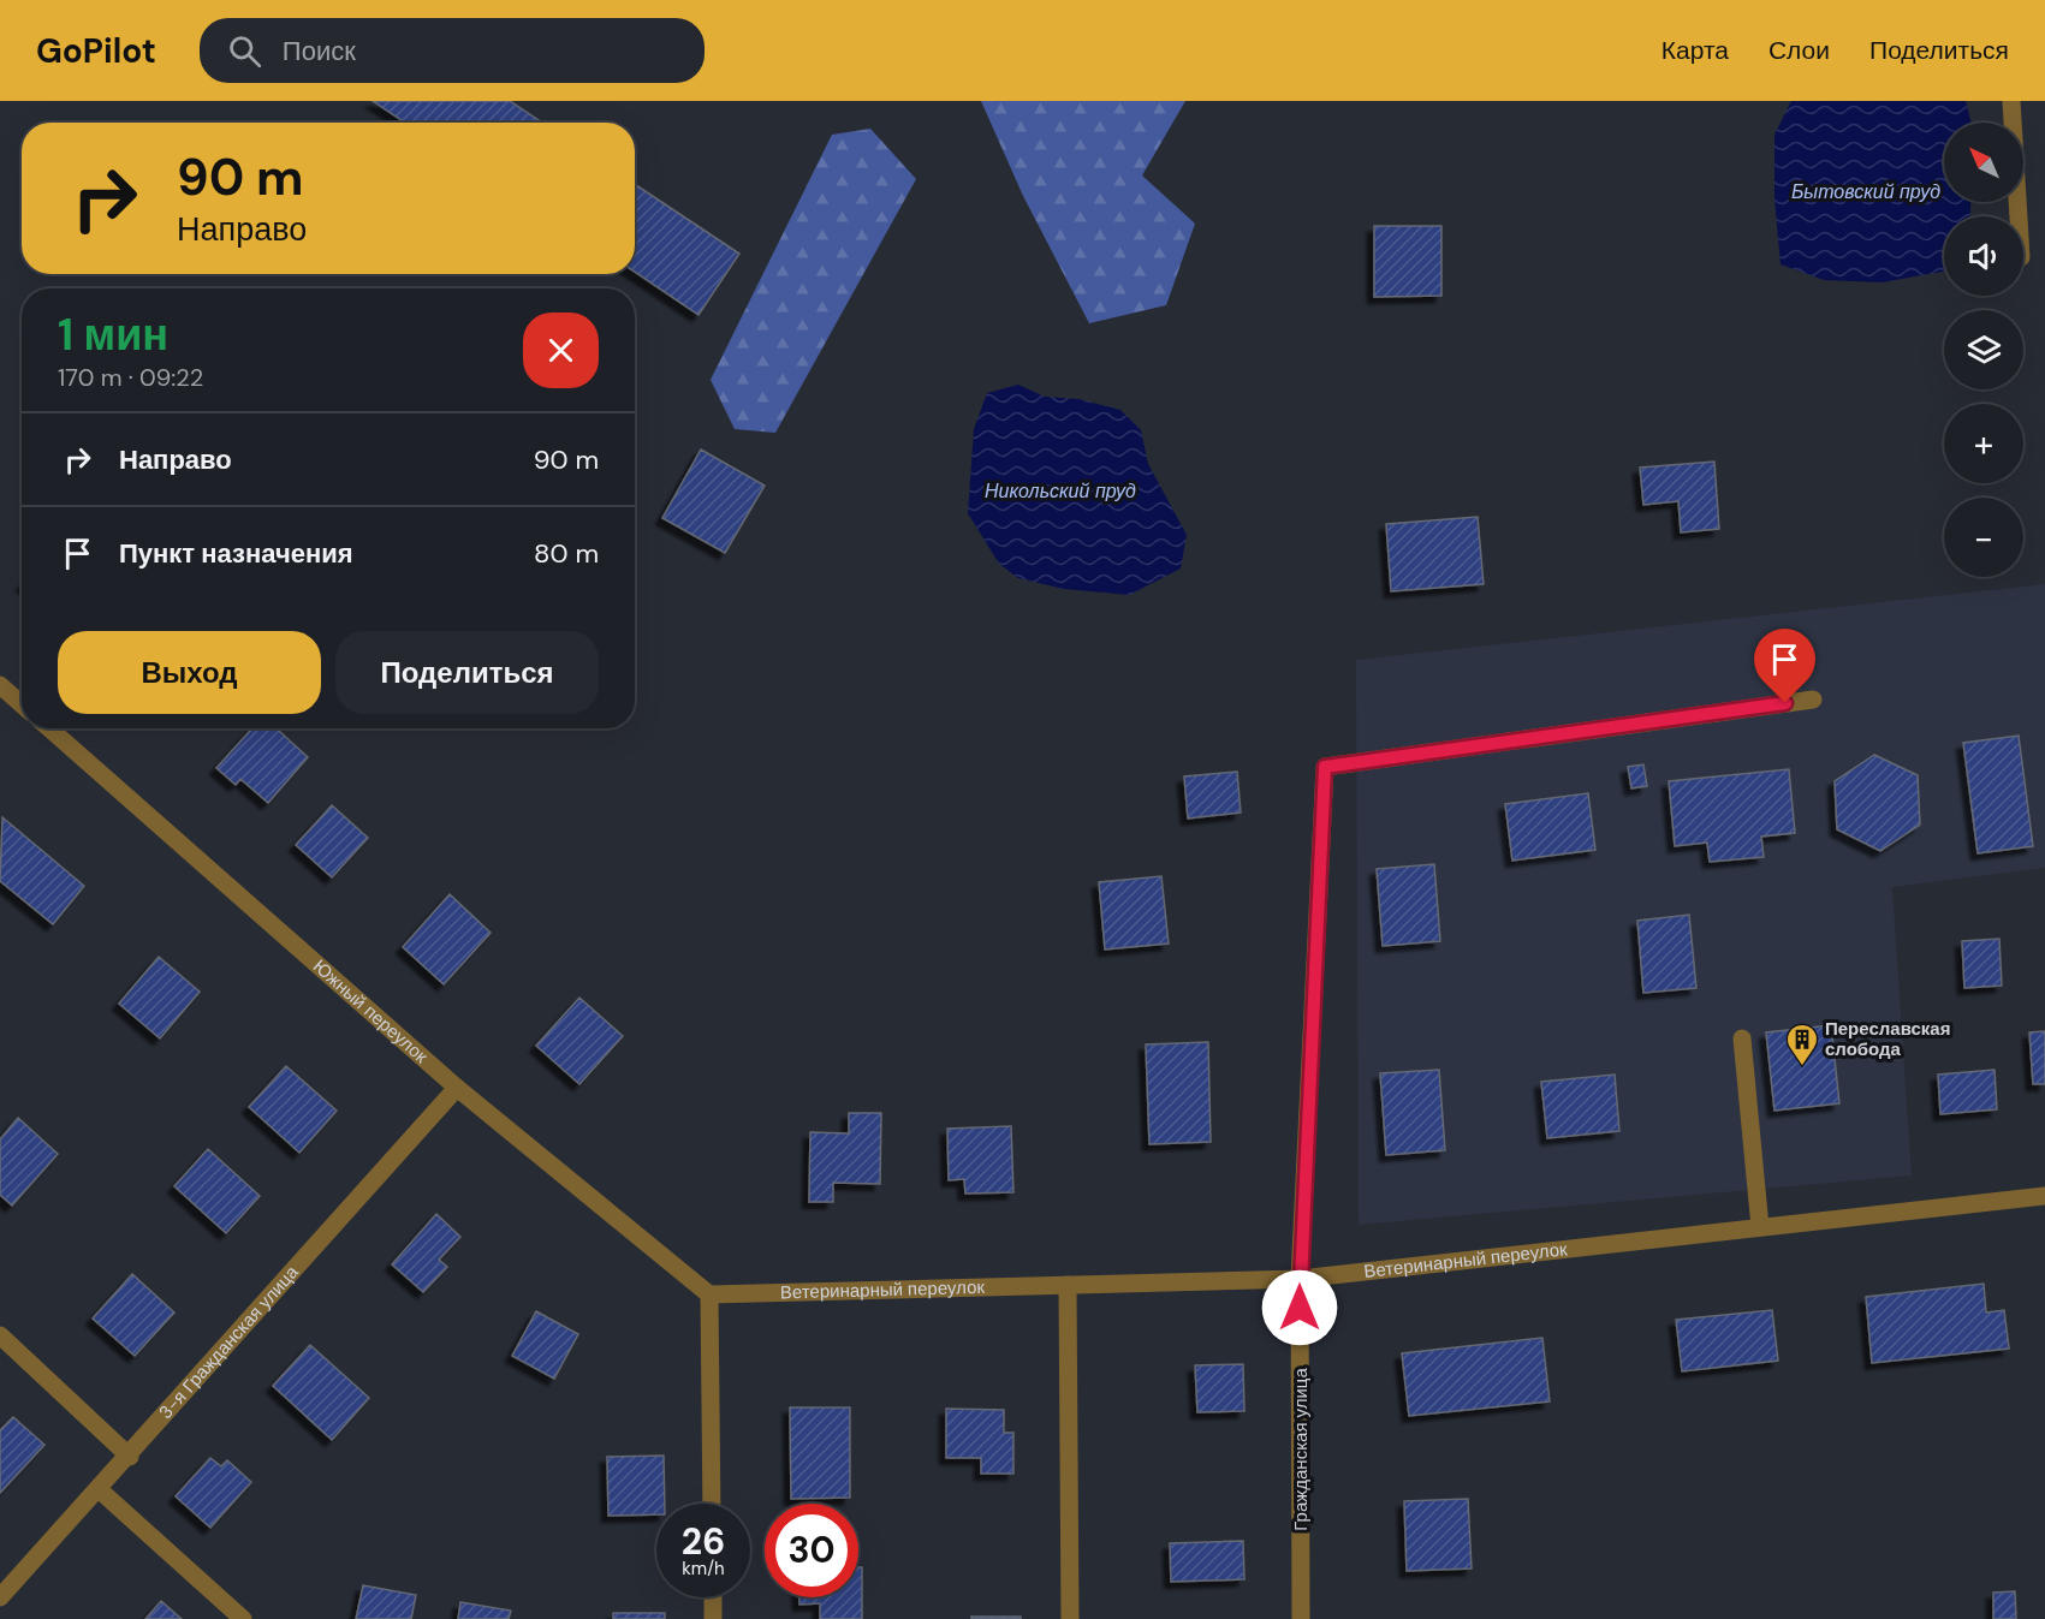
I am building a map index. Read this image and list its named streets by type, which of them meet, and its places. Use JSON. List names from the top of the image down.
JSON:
{
  "streets": {
    "street": [
      "Южный переулок",
      "Ветеринарный переулок",
      "3-я Гражданская улица",
      "Гражданская улица"
    ]
  },
  "crossings": [
    ["Южный переулок", "Ветеринарный переулок"],
    ["Южный переулок", "3-я Гражданская улица"],
    ["Ветеринарный переулок", "Гражданская улица"]
  ],
  "water": ["Бытовский пруд", "Никольский пруд"],
  "places": {
    "building": ["Переславская слобода"]
  },
  "north": "top left",
  "page": {
    "header": "GoPilot",
    "search": "Поиск",
    "nav": ["Карта", "Слои", "Поделиться"],
    "map_buttons": ["+", "−"],
    "turn": ["90 m", "Направо"],
    "heading": ["1 мин", "170 m · 09:22"],
    "list": [
      {
        "name": "Направо",
        "value": "90 m"
      },
      {
        "name": "Пункт назначения",
        "value": "80 m"
      }
    ],
    "buttons": ["Выход", "Поделиться"],
    "speed": "26 km/h",
    "limit": "30"
  }
}
